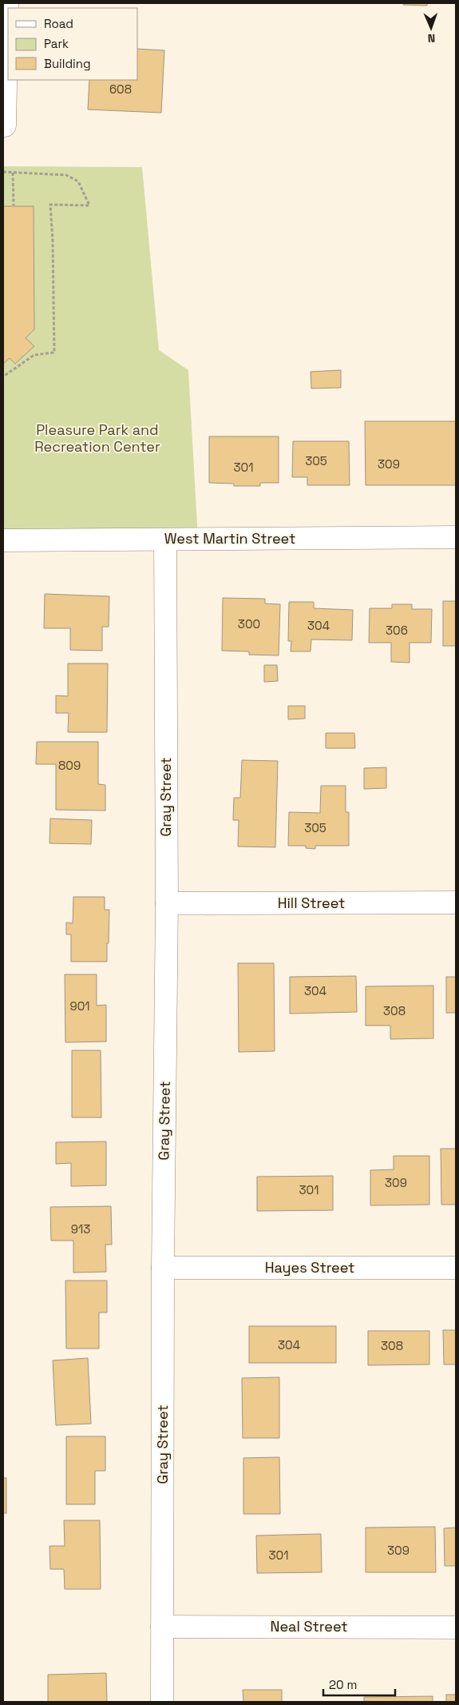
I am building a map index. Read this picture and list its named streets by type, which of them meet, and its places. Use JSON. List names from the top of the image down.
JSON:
{
  "streets": {
    "street": [
      "West Martin Street",
      "Gray Street",
      "Hill Street",
      "Hayes Street",
      "Neal Street"
    ]
  },
  "crossings": [
    ["West Martin Street", "Gray Street"],
    ["Gray Street", "Hill Street"],
    ["Gray Street", "Hayes Street"],
    ["Gray Street", "Neal Street"]
  ],
  "parks": ["Pleasure Park and Recreation Center"],
  "house_numbers": [
    "608",
    "305",
    "309",
    "301",
    "300",
    "304",
    "306",
    "809",
    "305",
    "304",
    "901",
    "308",
    "309",
    "301",
    "913",
    "304",
    "308",
    "309",
    "301"
  ],
  "legend": ["Road", "Park", "Building"],
  "scale_bar": "20 m",
  "north": "bottom"
}
